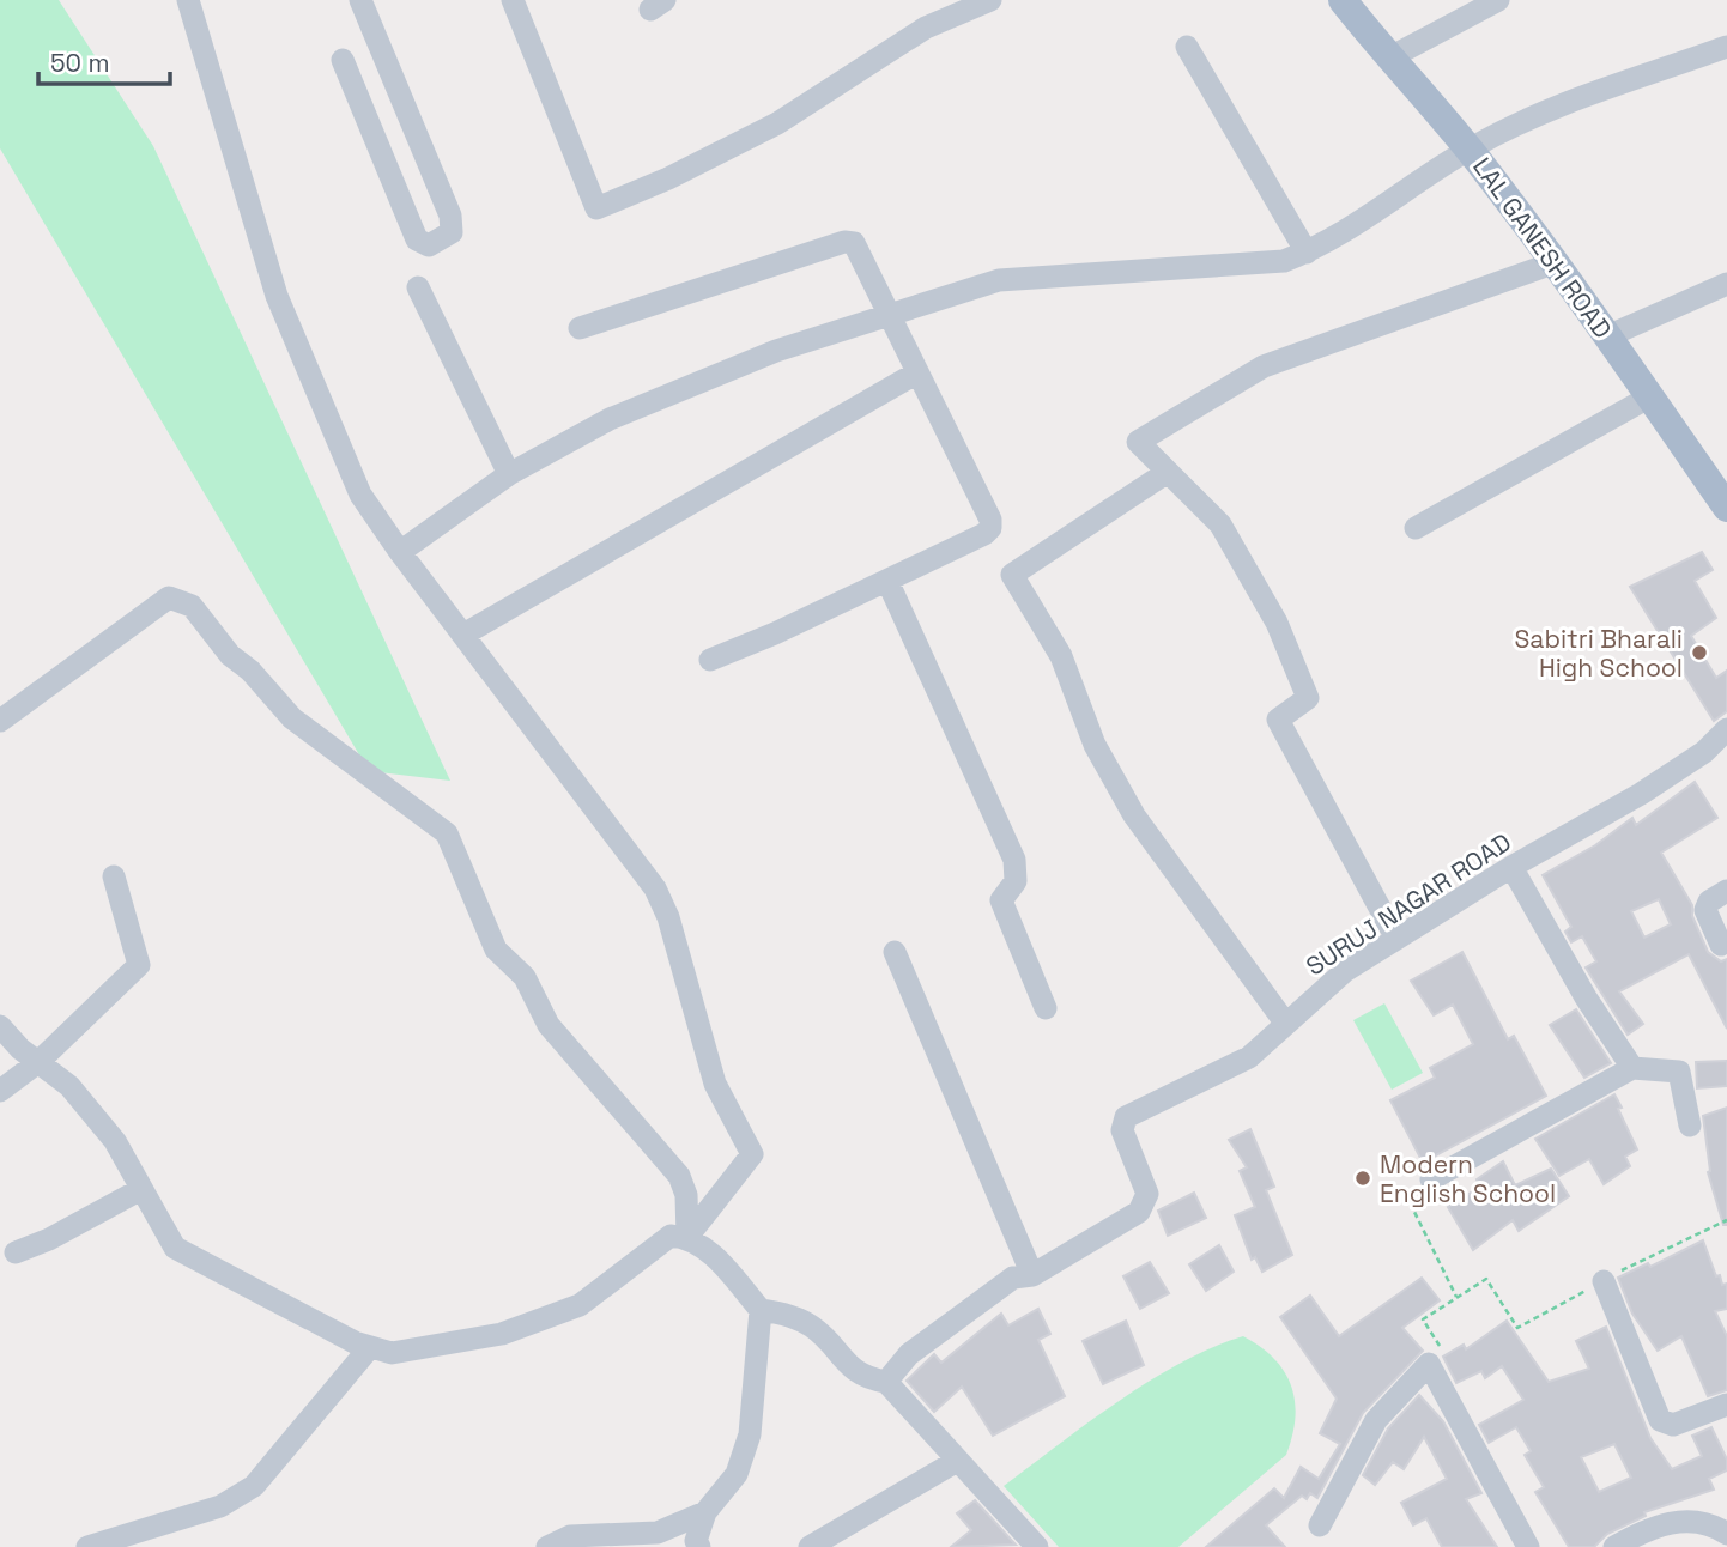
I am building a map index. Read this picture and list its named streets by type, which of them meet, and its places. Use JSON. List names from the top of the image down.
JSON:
{
  "streets": {
    "main road": ["LAL GANESH ROAD"],
    "street": ["SURUJ NAGAR ROAD"]
  },
  "places": ["Sabitri Bharali High School", "Modern English School"],
  "scale_bar": "50 m"
}
